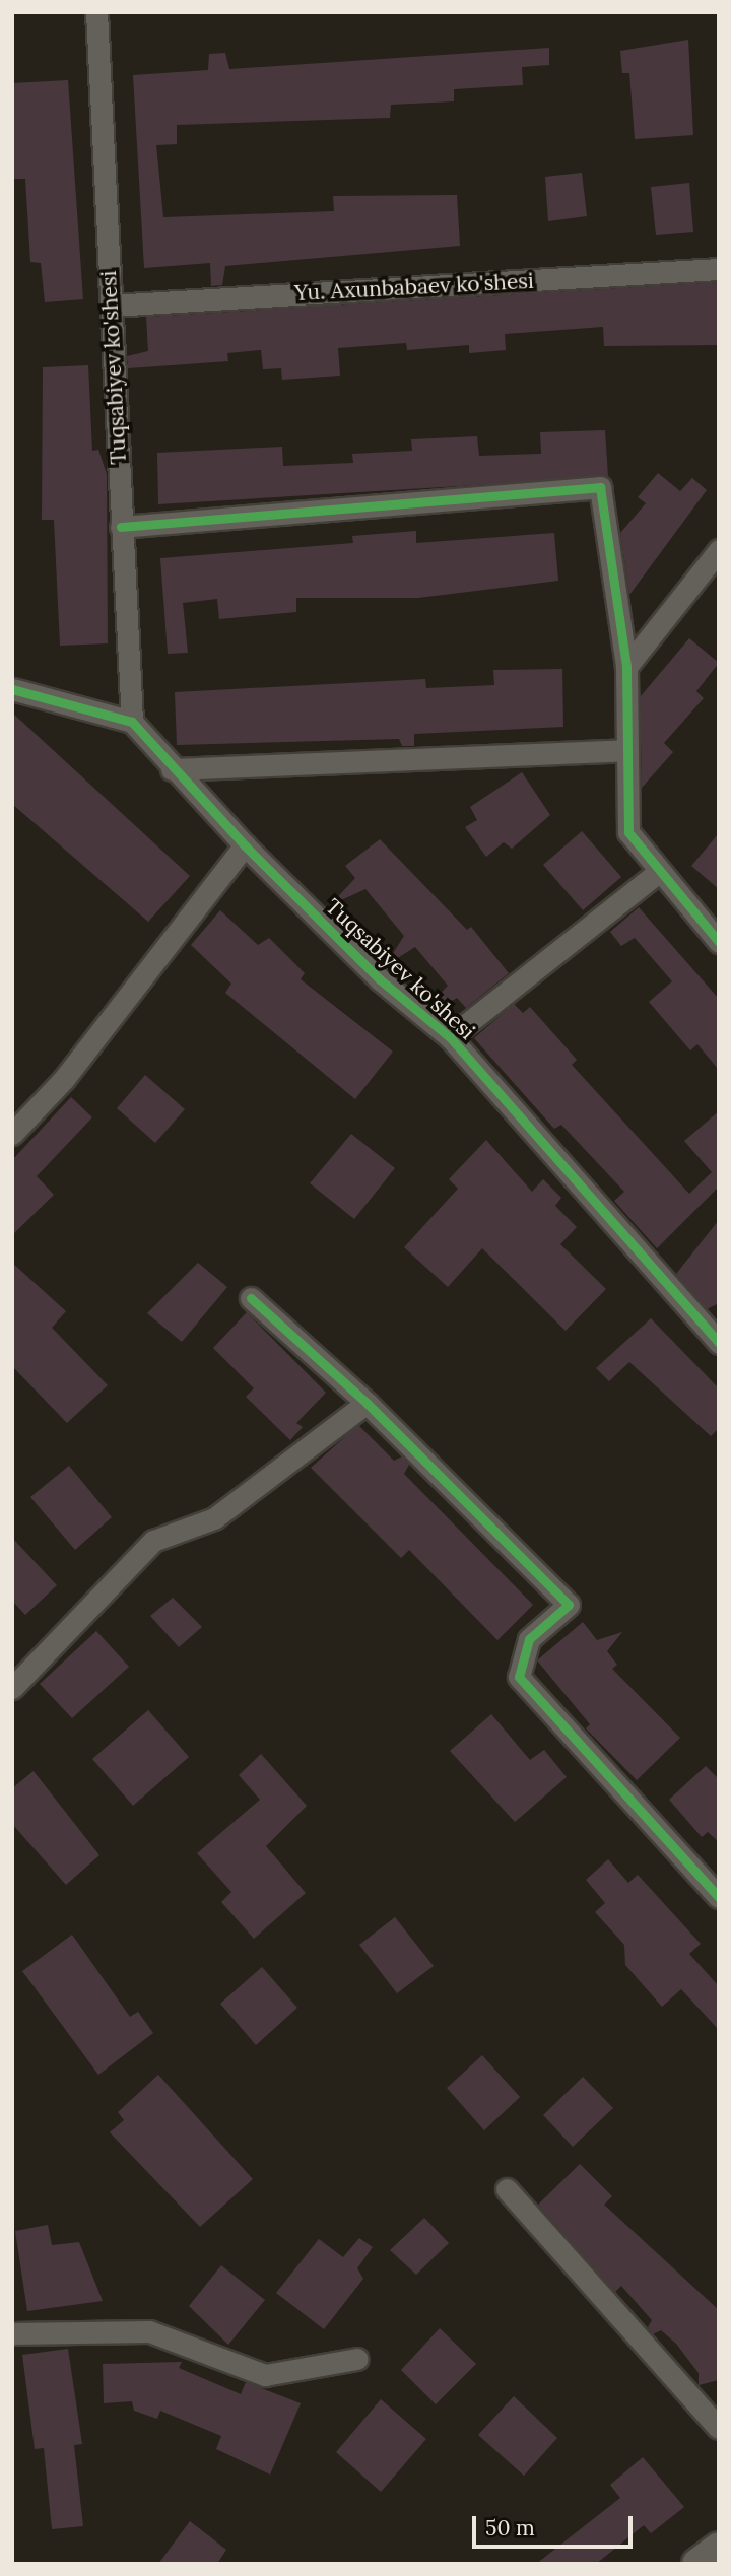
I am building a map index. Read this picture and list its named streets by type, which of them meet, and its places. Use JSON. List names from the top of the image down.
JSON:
{
  "streets": {
    "street": ["Yu. Axunbabaev ko'shesi", "Tuqsabiyev ko'shesi"]
  },
  "crossings": [
    ["Yu. Axunbabaev ko'shesi", "Tuqsabiyev ko'shesi"]
  ],
  "scale_bar": "50 m"
}
